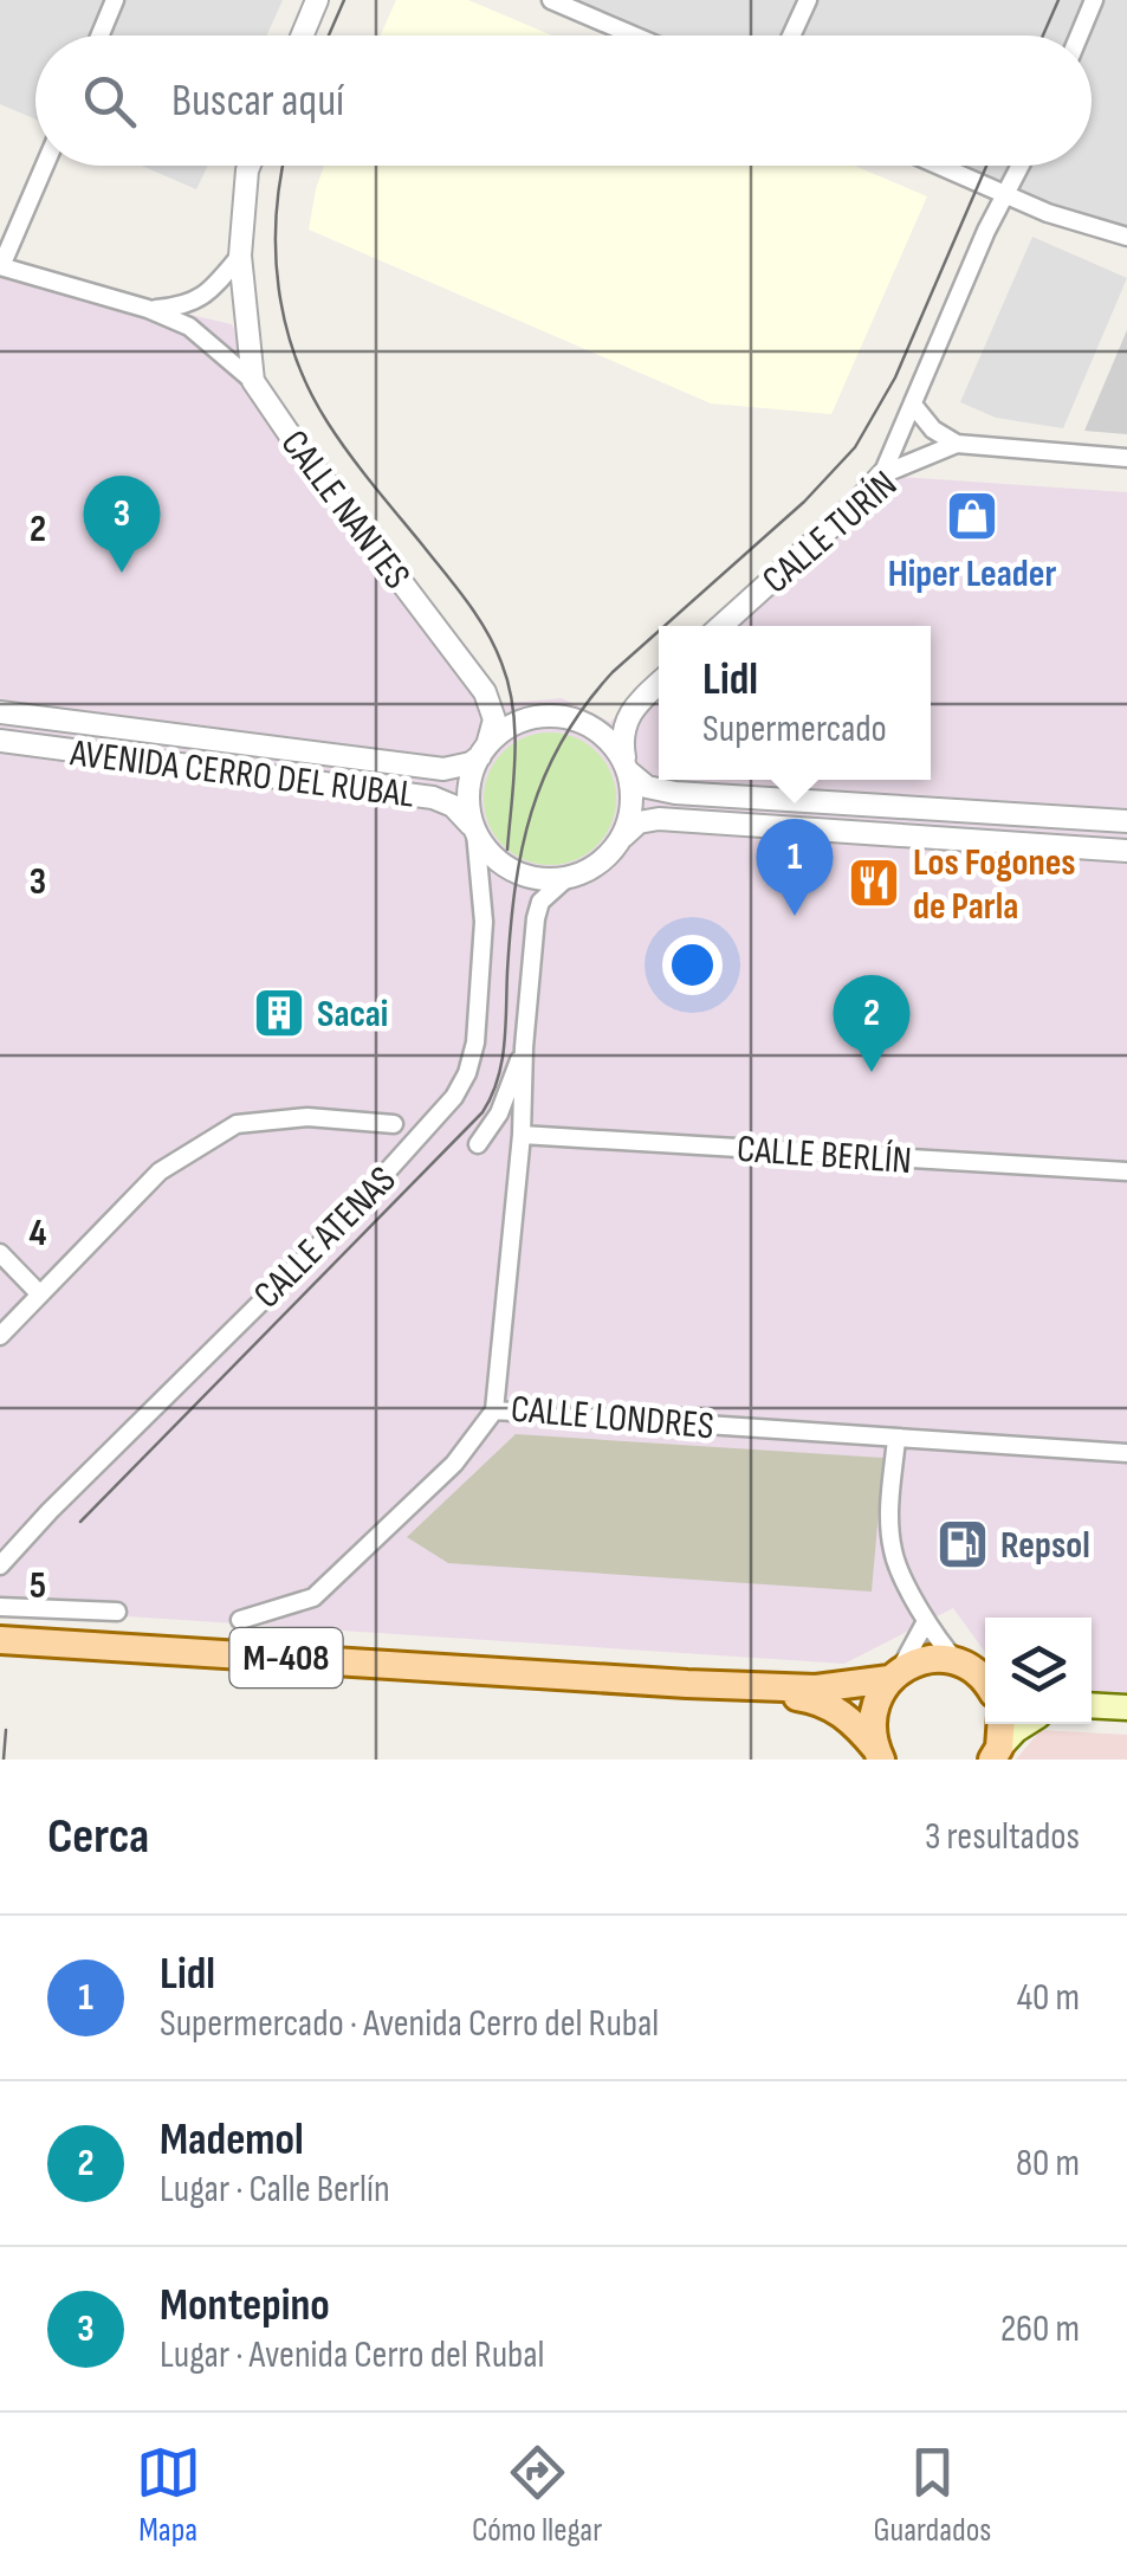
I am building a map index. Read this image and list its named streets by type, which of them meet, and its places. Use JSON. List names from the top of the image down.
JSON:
{
  "streets": {
    "main road": ["M-408"],
    "street": [
      "CALLE NANTES",
      "CALLE TURÍN",
      "AVENIDA CERRO DEL RUBAL",
      "CALLE BERLÍN",
      "CALLE ATENAS",
      "CALLE LONDRES"
    ]
  },
  "crossings": [
    ["CALLE NANTES", "AVENIDA CERRO DEL RUBAL"],
    ["CALLE NANTES", "CALLE ATENAS"],
    ["CALLE NANTES", "CALLE LONDRES"],
    ["AVENIDA CERRO DEL RUBAL", "CALLE ATENAS"],
    ["AVENIDA CERRO DEL RUBAL", "CALLE LONDRES"],
    ["CALLE BERLÍN", "CALLE LONDRES"],
    ["CALLE ATENAS", "CALLE LONDRES"]
  ],
  "places": {
    "shop": ["Hiper Leader"],
    "restaurant": ["Los Fogones de Parla"],
    "building": ["Sacai"],
    "fuel station": ["Repsol"]
  },
  "page": {
    "search": "Buscar aquí",
    "pins": ["3", "1", "2"],
    "popup": ["Lidl", "Supermercado"],
    "heading": ["Cerca", "3 resultados"],
    "list": [
      {
        "mark": "1",
        "name": "Lidl",
        "note": "Supermercado · Avenida Cerro del Rubal",
        "value": "40 m"
      },
      {
        "mark": "2",
        "name": "Mademol",
        "note": "Lugar · Calle Berlín",
        "value": "80 m"
      },
      {
        "mark": "3",
        "name": "Montepino",
        "note": "Lugar · Avenida Cerro del Rubal",
        "value": "260 m"
      }
    ],
    "nav": ["Mapa", "Cómo llegar", "Guardados"]
  },
  "grid": {
    "rows": [
      "2",
      "3",
      "4",
      "5"
    ]
  }
}
